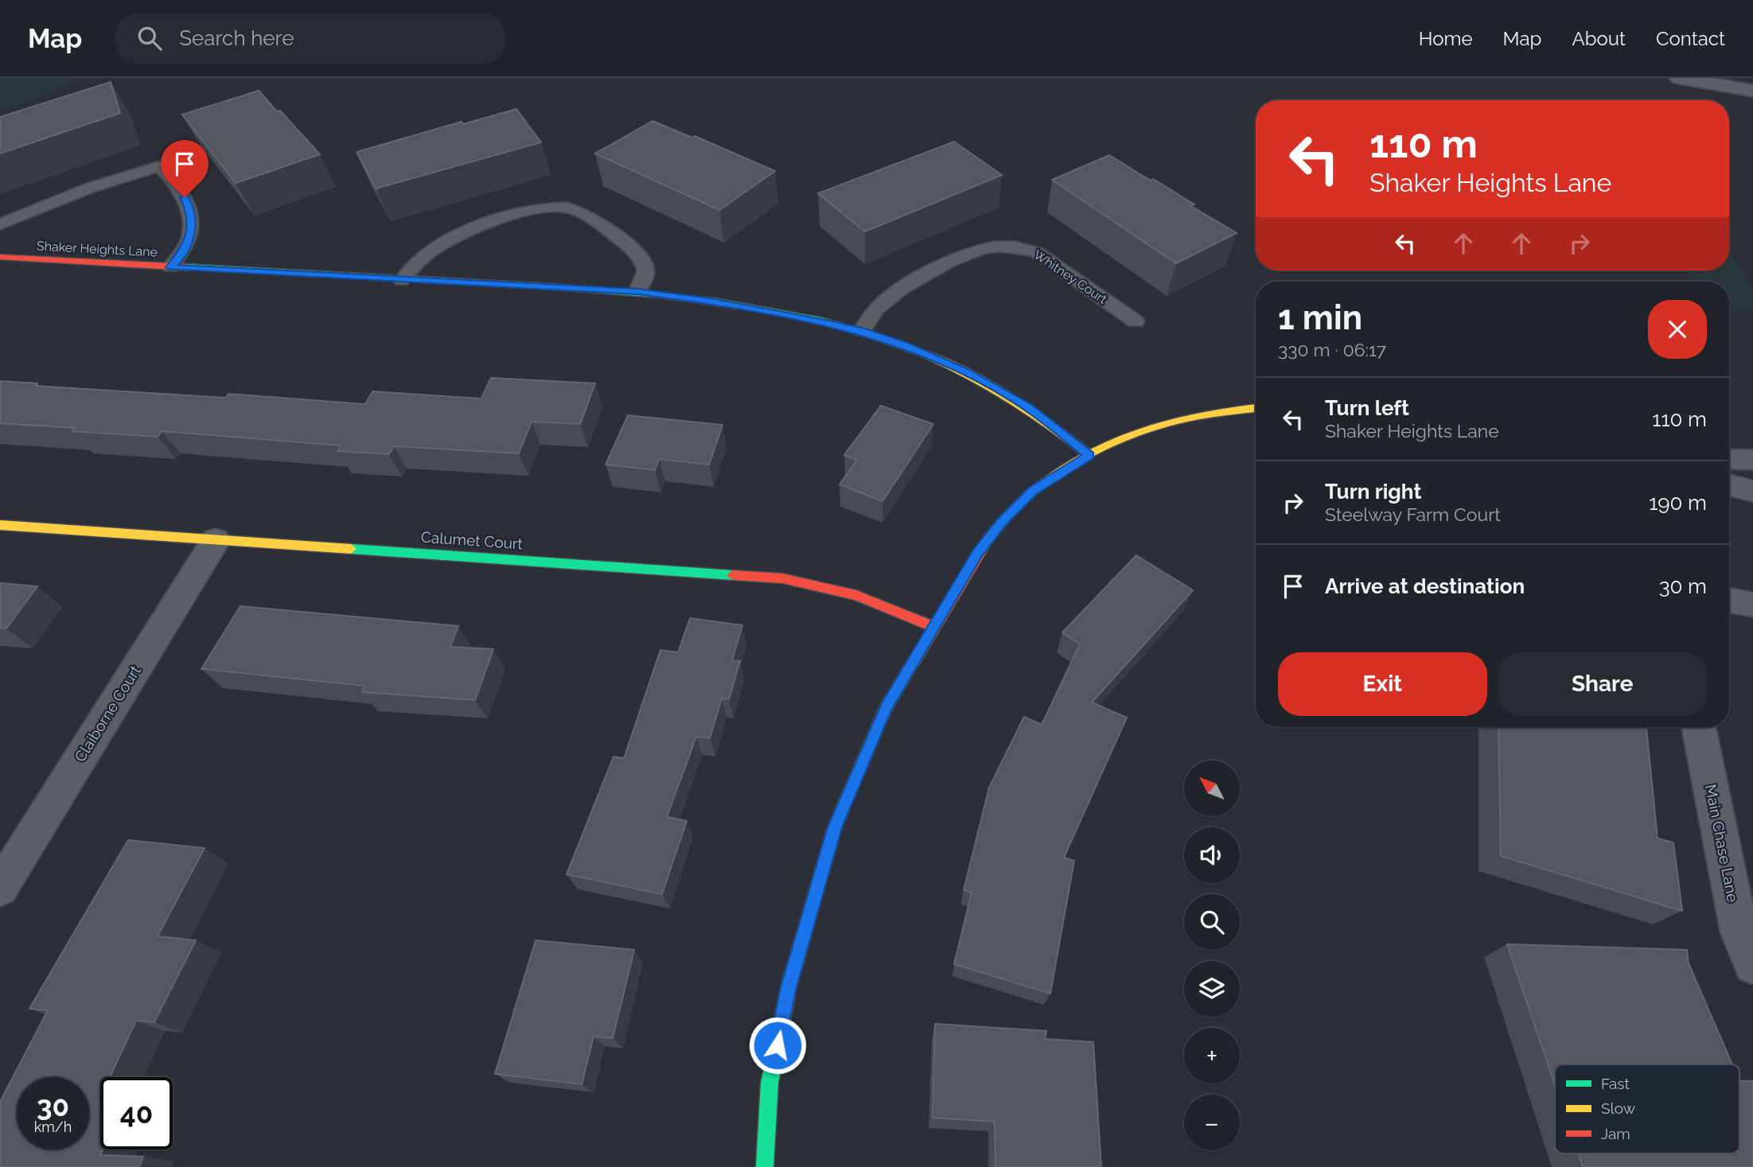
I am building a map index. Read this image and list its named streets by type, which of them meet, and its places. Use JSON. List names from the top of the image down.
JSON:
{
  "streets": {
    "street": [
      "Shaker Heights Lane",
      "Calumet Court",
      "Claiborne Court",
      "Main Chase Lane"
    ],
    "lane": ["Whitney Court"]
  },
  "crossings": [
    ["Shaker Heights Lane", "Whitney Court"],
    ["Calumet Court", "Claiborne Court"]
  ],
  "legend": ["Fast", "Slow", "Jam"],
  "north": "top left",
  "page": {
    "header": "Map",
    "search": "Search here",
    "nav": [
      "Home",
      "Map",
      "About",
      "Contact"
    ],
    "turn": ["110 m", "Shaker Heights Lane"],
    "heading": ["1 min", "330 m · 06:17"],
    "list": [
      {
        "name": "Turn left",
        "note": "Shaker Heights Lane",
        "value": "110 m"
      },
      {
        "name": "Turn right",
        "note": "Steelway Farm Court",
        "value": "190 m"
      },
      {
        "name": "Arrive at destination",
        "value": "30 m"
      }
    ],
    "buttons": ["Exit", "Share"],
    "map_buttons": ["+", "−"],
    "speed": "30 km/h",
    "limit": "40"
  }
}
